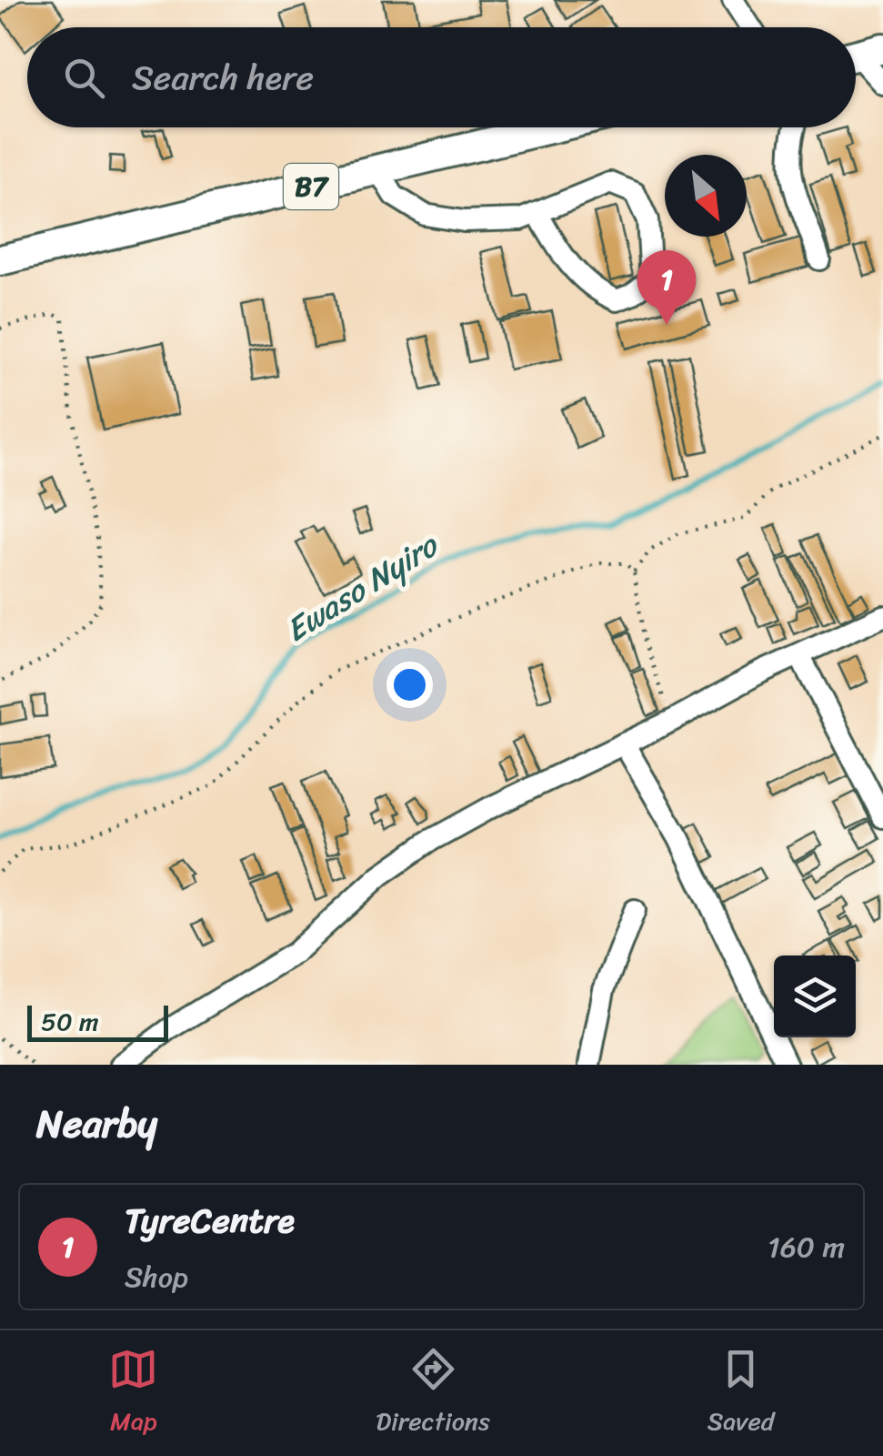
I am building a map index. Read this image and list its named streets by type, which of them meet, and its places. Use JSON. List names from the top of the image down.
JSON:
{
  "streets": {
    "highway": ["B7"]
  },
  "water": ["Ewaso Nyiro"],
  "scale_bar": "50 m",
  "north": "bottom right",
  "page": {
    "search": "Search here",
    "pins": "1",
    "scale": "50 m",
    "heading": "Nearby",
    "list": [
      {
        "mark": "1",
        "name": "TyreCentre",
        "note": "Shop",
        "value": "160 m"
      }
    ],
    "nav": ["Map", "Directions", "Saved"]
  }
}
